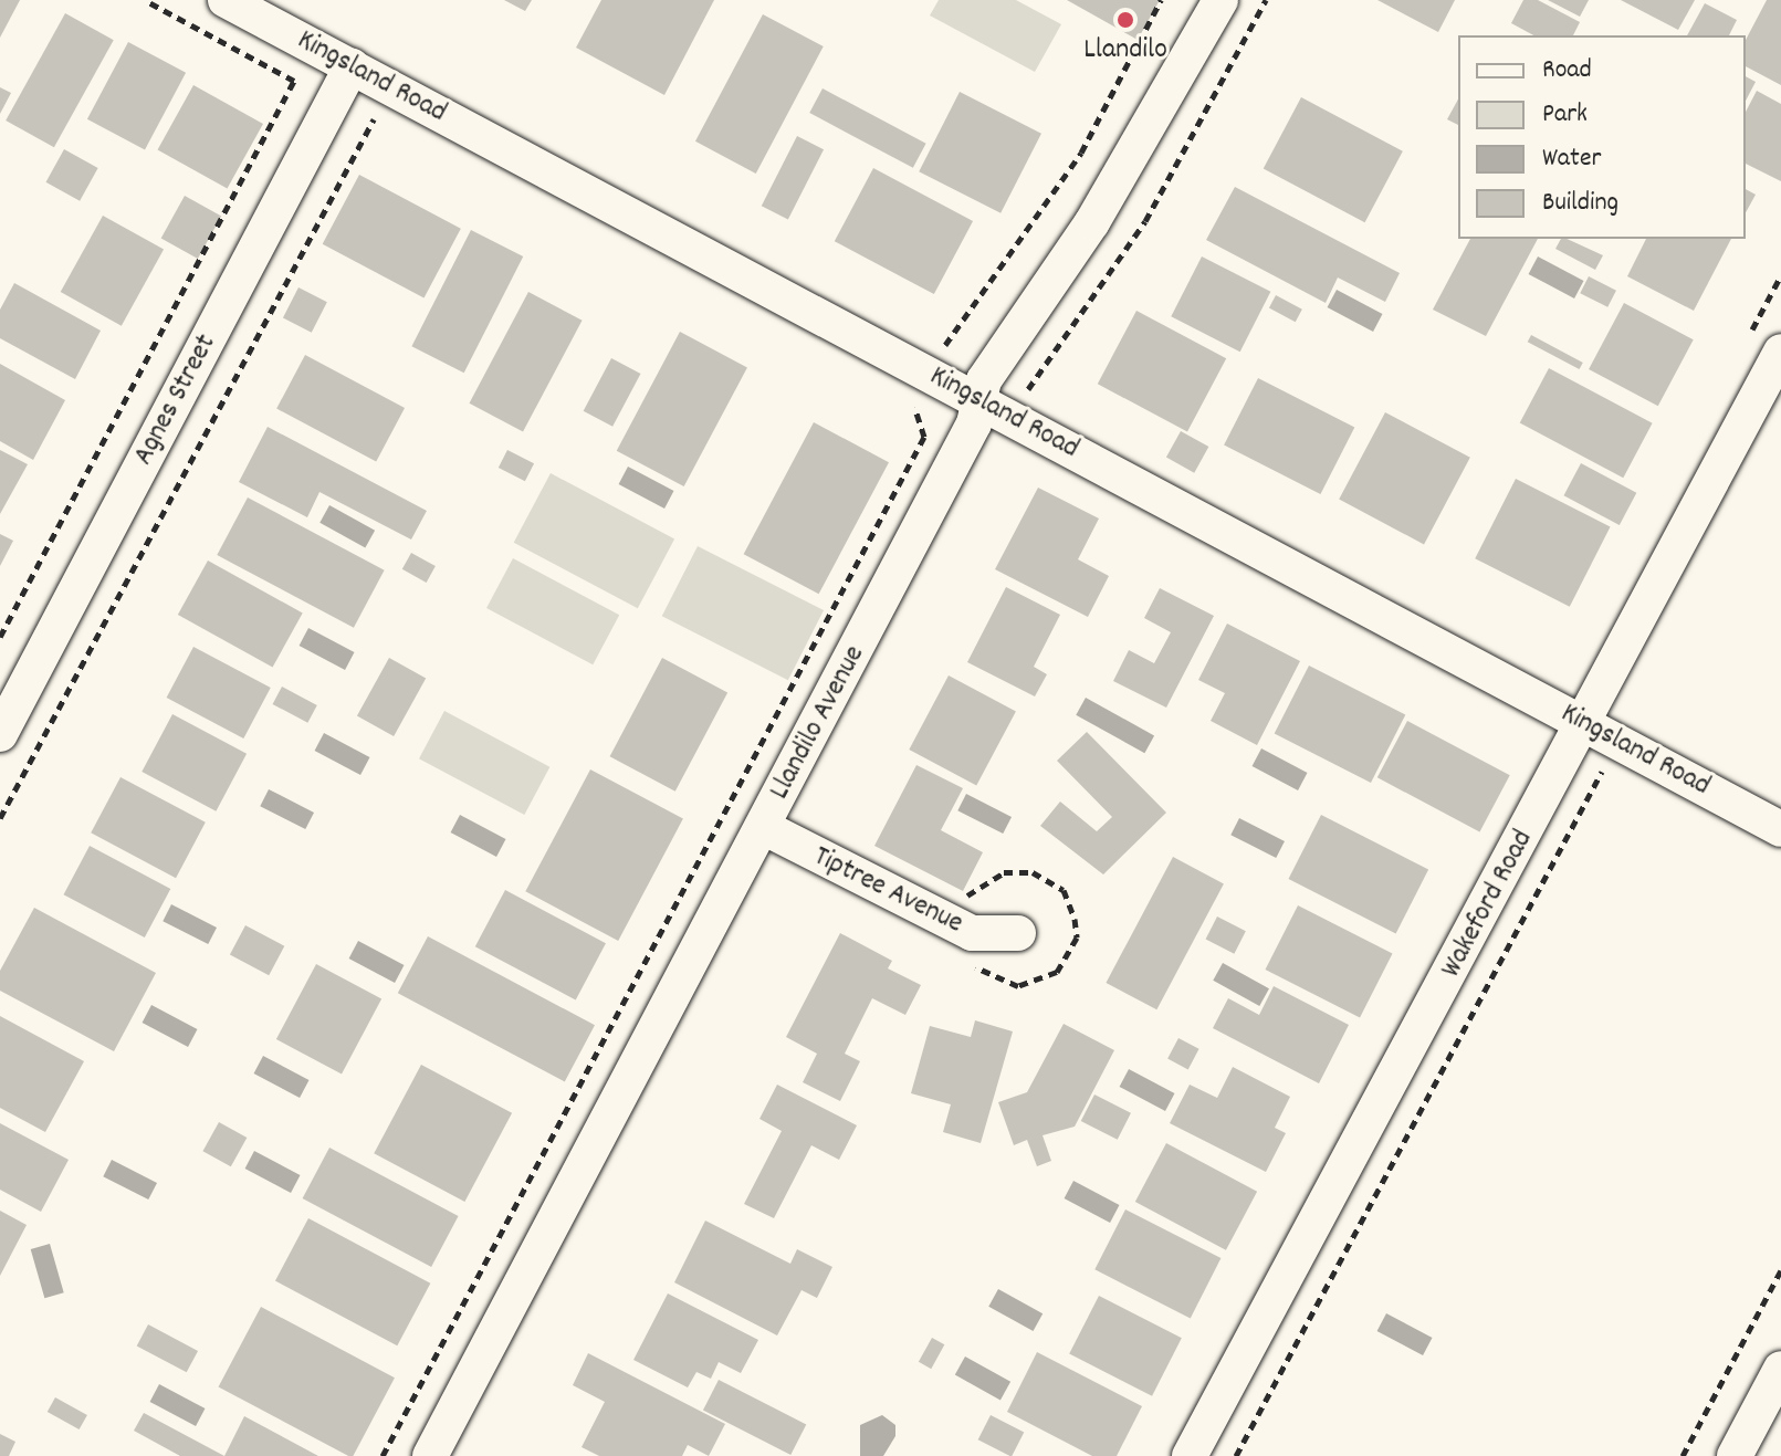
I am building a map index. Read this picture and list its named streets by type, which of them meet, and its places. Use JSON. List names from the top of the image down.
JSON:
{
  "streets": {
    "street": [
      "Kingsland Road",
      "Agnes Street",
      "Llandilo Avenue",
      "Tiptree Avenue",
      "Wakeford Road"
    ]
  },
  "crossings": [
    ["Kingsland Road", "Agnes Street"],
    ["Kingsland Road", "Llandilo Avenue"],
    ["Kingsland Road", "Wakeford Road"],
    ["Llandilo Avenue", "Tiptree Avenue"]
  ],
  "places": ["Llandilo"],
  "legend": [
    "Road",
    "Park",
    "Water",
    "Building"
  ]
}
